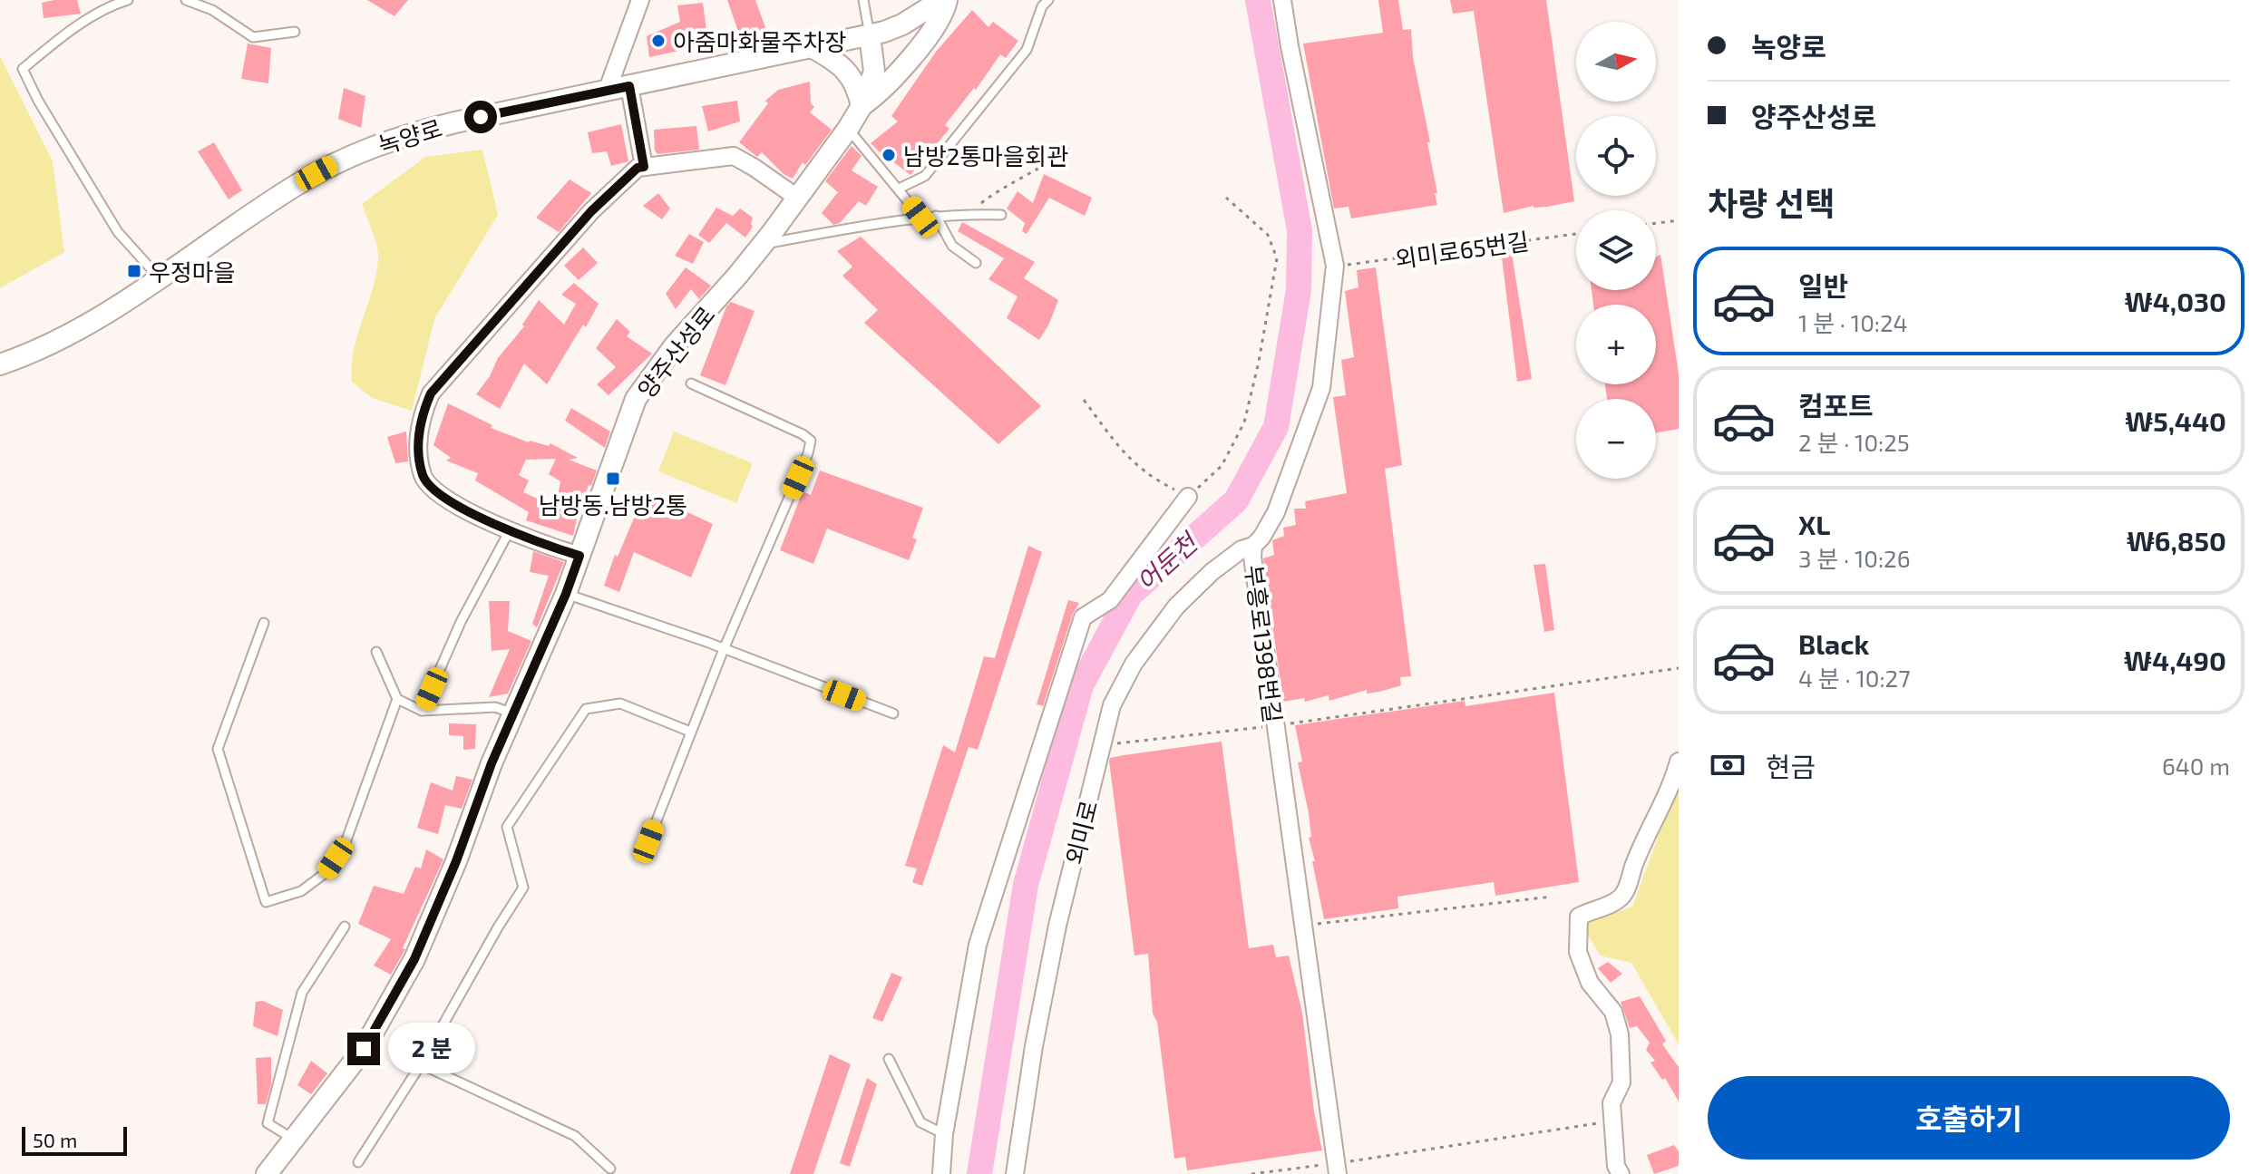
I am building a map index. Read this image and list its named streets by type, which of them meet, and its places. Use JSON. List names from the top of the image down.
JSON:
{
  "streets": {
    "street": [
      "녹양로",
      "양주산성로",
      "부흥로1398번길",
      "외미로"
    ],
    "path": ["외미로65번길"]
  },
  "crossings": [
    ["녹양로", "양주산성로"],
    ["외미로65번길", "부흥로1398번길"],
    ["부흥로1398번길", "외미로"]
  ],
  "water": ["어둔천"],
  "places": {
    "other": ["아줌마화물주차장", "남방2통마을회관"],
    "transit": ["우정마을", "남방동.남방2통"]
  },
  "scale_bar": "50 m",
  "north": "right",
  "page": {
    "banner": ["녹양로", "양주산성로"],
    "map_buttons": ["+", "−"],
    "heading": "차량 선택",
    "list": [
      {
        "name": "일반",
        "note": "1 분 · 10:24",
        "value": "₩4,030"
      },
      {
        "name": "컴포트",
        "note": "2 분 · 10:25",
        "value": "₩5,440"
      },
      {
        "name": "XL",
        "note": "3 분 · 10:26",
        "value": "₩6,850"
      },
      {
        "name": "Black",
        "note": "4 분 · 10:27",
        "value": "₩4,490"
      }
    ],
    "pay": ["현금", "640 m"],
    "bubble": "2 분",
    "buttons": "호출하기",
    "scale": "50 m"
  }
}
